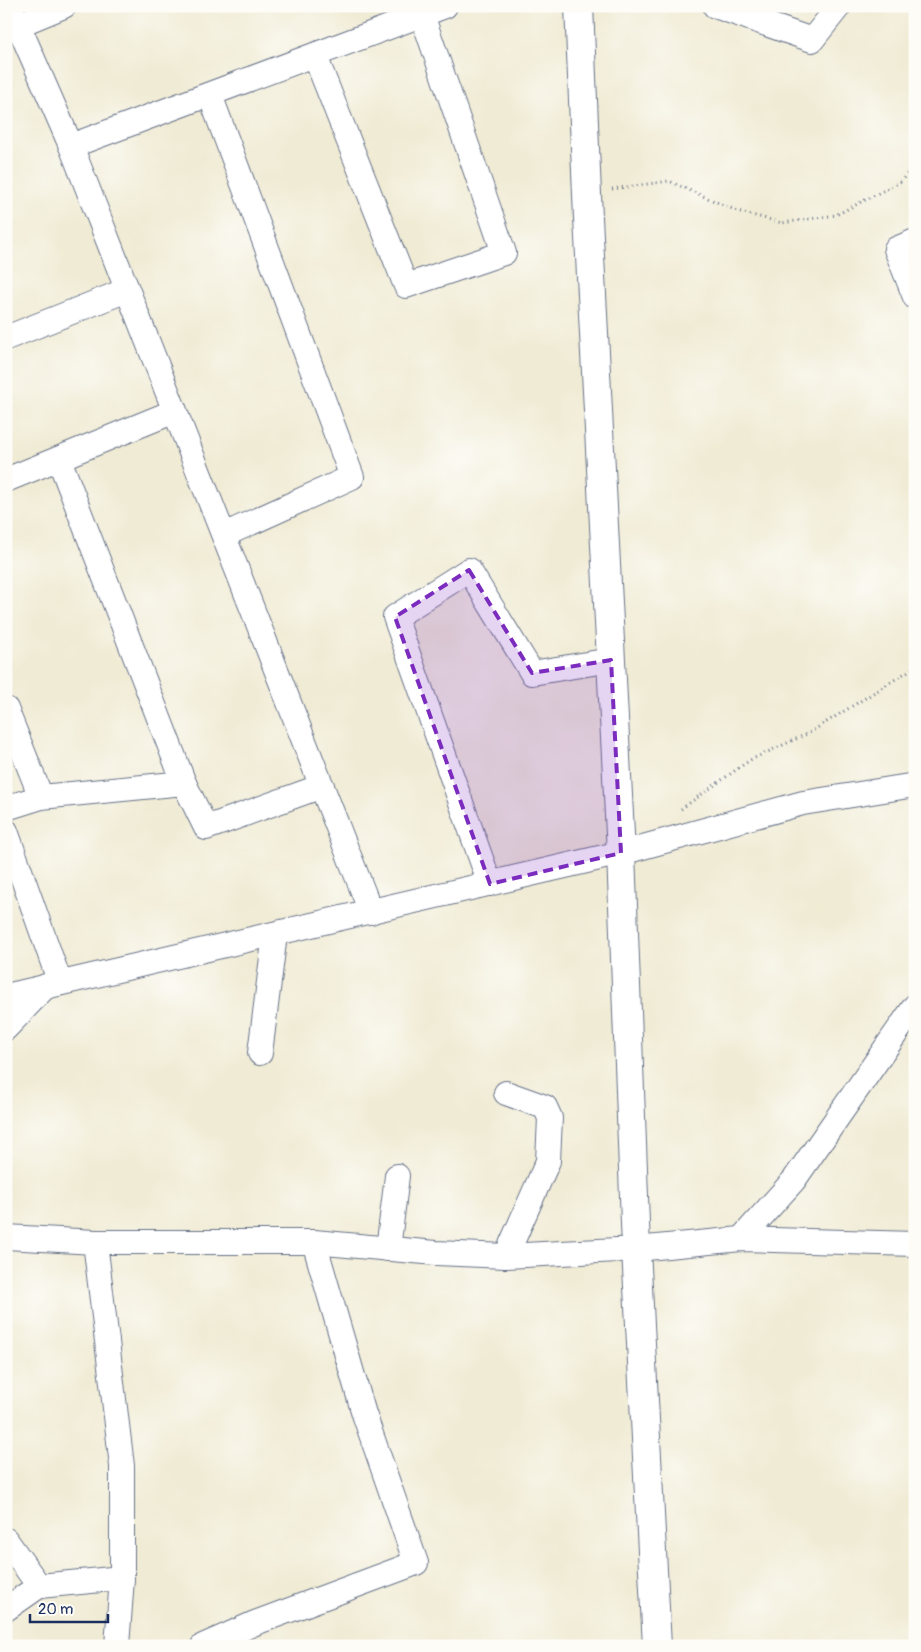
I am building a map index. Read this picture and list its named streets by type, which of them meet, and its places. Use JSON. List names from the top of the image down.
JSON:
{
  "scale_bar": "20 m"
}
